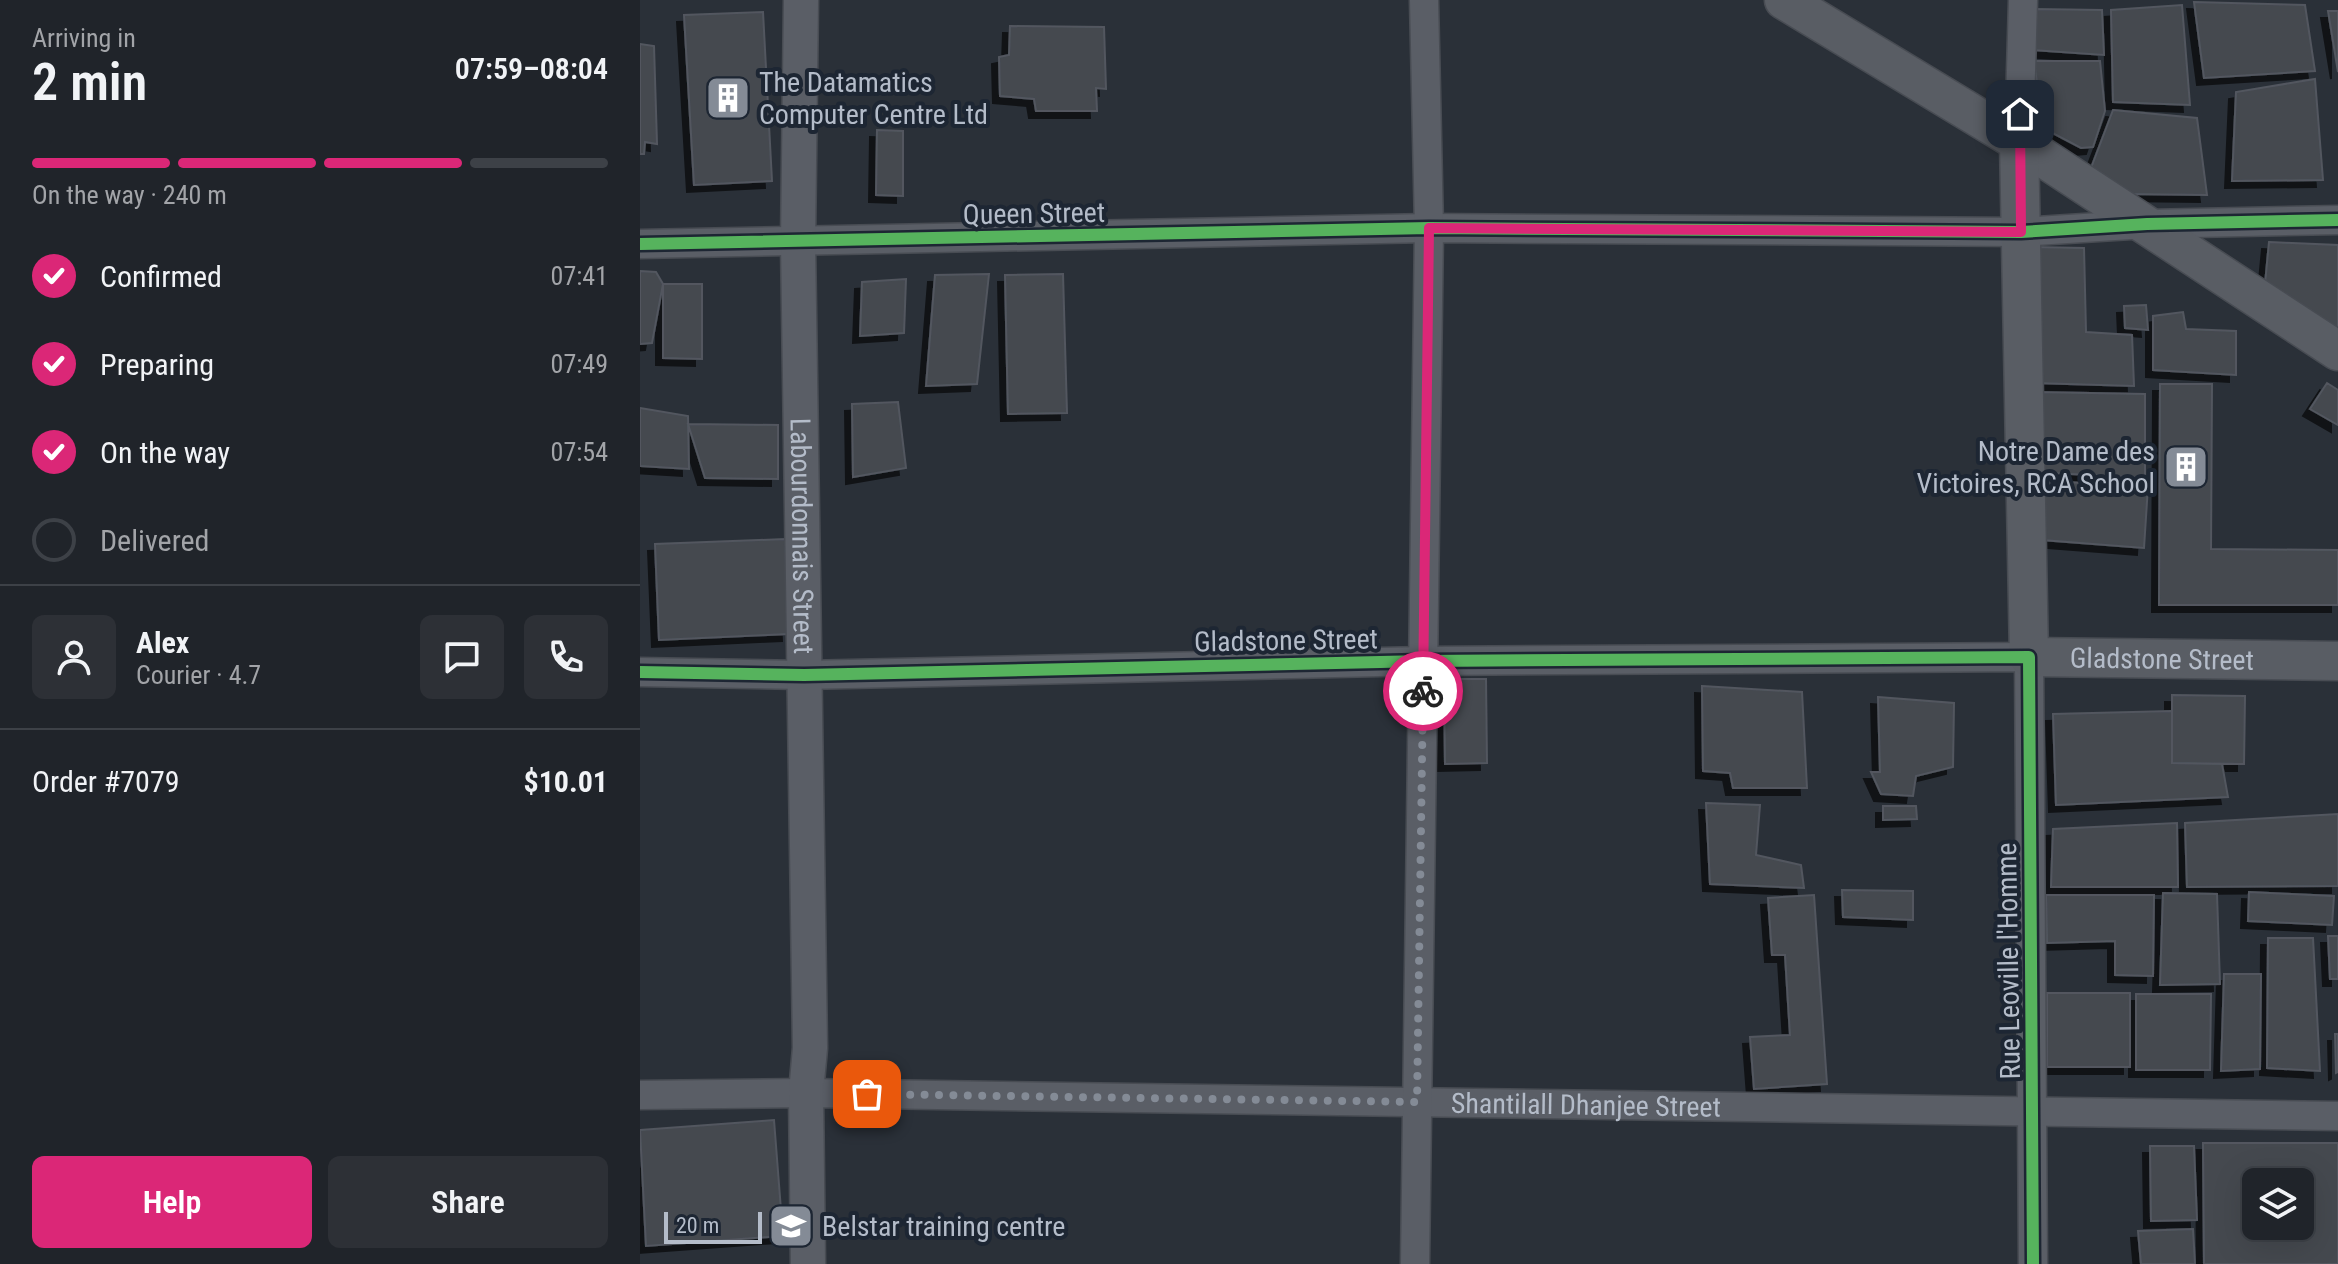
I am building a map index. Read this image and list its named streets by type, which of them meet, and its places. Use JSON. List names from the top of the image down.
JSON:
{
  "streets": {
    "main road": ["Gladstone Street", "Rue Leoville l'Homme"],
    "street": ["Queen Street", "Labourdonnais Street", "Shantilall Dhanjee Street"]
  },
  "crossings": [
    ["Queen Street", "Labourdonnais Street"],
    ["Queen Street", "Rue Leoville l'Homme"],
    ["Labourdonnais Street", "Gladstone Street"],
    ["Labourdonnais Street", "Shantilall Dhanjee Street"],
    ["Gladstone Street", "Rue Leoville l'Homme"],
    ["Rue Leoville l'Homme", "Shantilall Dhanjee Street"]
  ],
  "places": {
    "building": ["The Datamatics Computer Centre Ltd", "Notre Dame des Victoires, RCA School"],
    "school or university": ["Belstar training centre"]
  },
  "scale_bar": "20 m",
  "page": {
    "heading": ["2 min", "Arriving in", "07:59–08:04"],
    "panel": [
      "Alex",
      "Courier · 4.7",
      "Order #7079",
      "$10.01"
    ],
    "bar": "On the way · 240 m",
    "list": [
      ["Confirmed", "07:41"],
      ["Preparing", "07:49"],
      ["On the way", "07:54"],
      "Delivered"
    ],
    "buttons": ["Help", "Share"],
    "scale": "20 m"
  }
}
